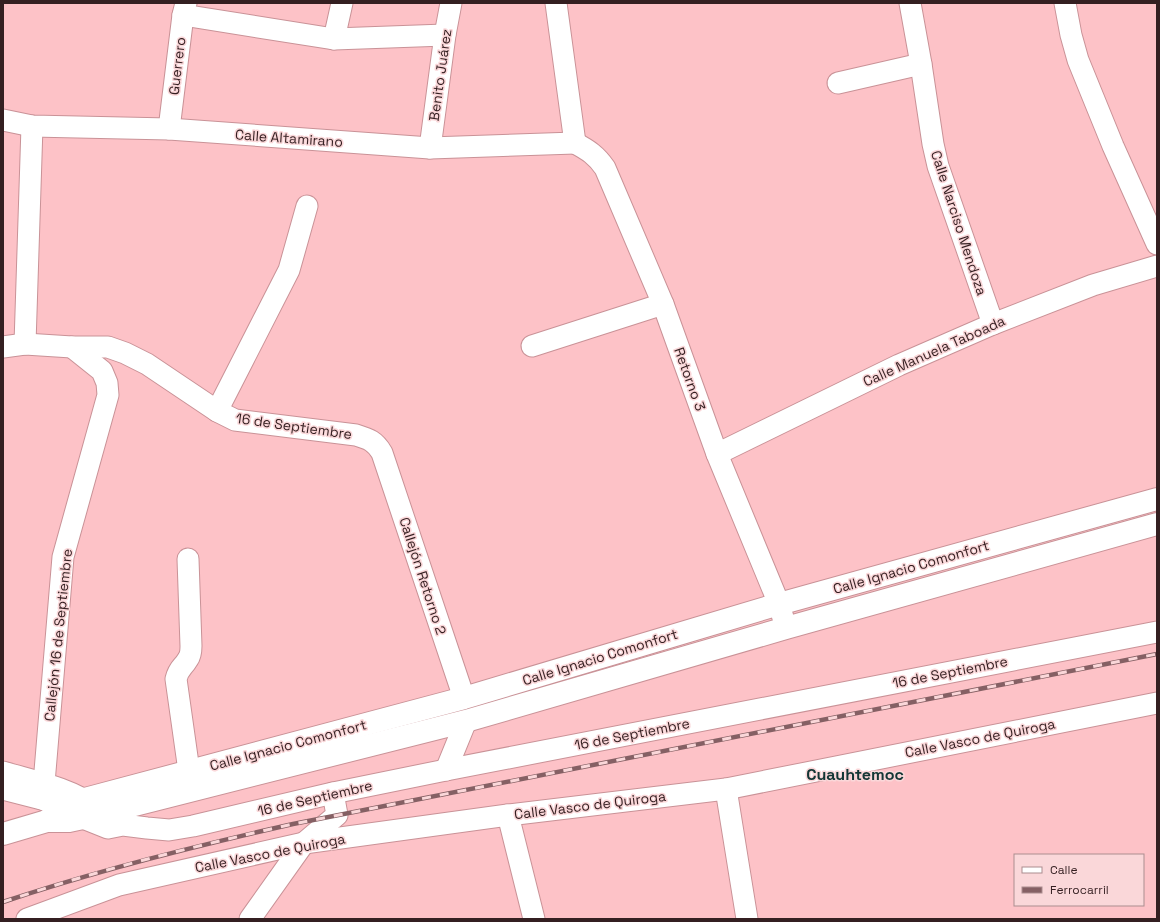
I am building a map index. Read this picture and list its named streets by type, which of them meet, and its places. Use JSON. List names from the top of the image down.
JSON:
{
  "streets": {
    "street": [
      "Guerrero",
      "Benito Juárez",
      "Calle Altamirano",
      "Calle Narciso Mendoza",
      "Calle Manuela Taboada",
      "Retorno 3",
      "16 de Septiembre",
      "Calle Ignacio Comonfort",
      "Callejón Retorno 2",
      "Callejón 16 de Septiembre",
      "Calle Vasco de Quiroga"
    ]
  },
  "crossings": [
    ["Guerrero", "Calle Altamirano"],
    ["Benito Juárez", "Calle Altamirano"],
    ["Calle Altamirano", "Retorno 3"],
    ["Calle Narciso Mendoza", "Calle Manuela Taboada"],
    ["Calle Manuela Taboada", "Retorno 3"],
    ["Retorno 3", "Calle Ignacio Comonfort"],
    ["16 de Septiembre", "Calle Ignacio Comonfort"],
    ["16 de Septiembre", "Callejón Retorno 2"],
    ["16 de Septiembre", "Callejón 16 de Septiembre"],
    ["Calle Ignacio Comonfort", "Callejón Retorno 2"]
  ],
  "districts": ["Cuauhtemoc"],
  "legend": ["Calle", "Ferrocarril"]
}
